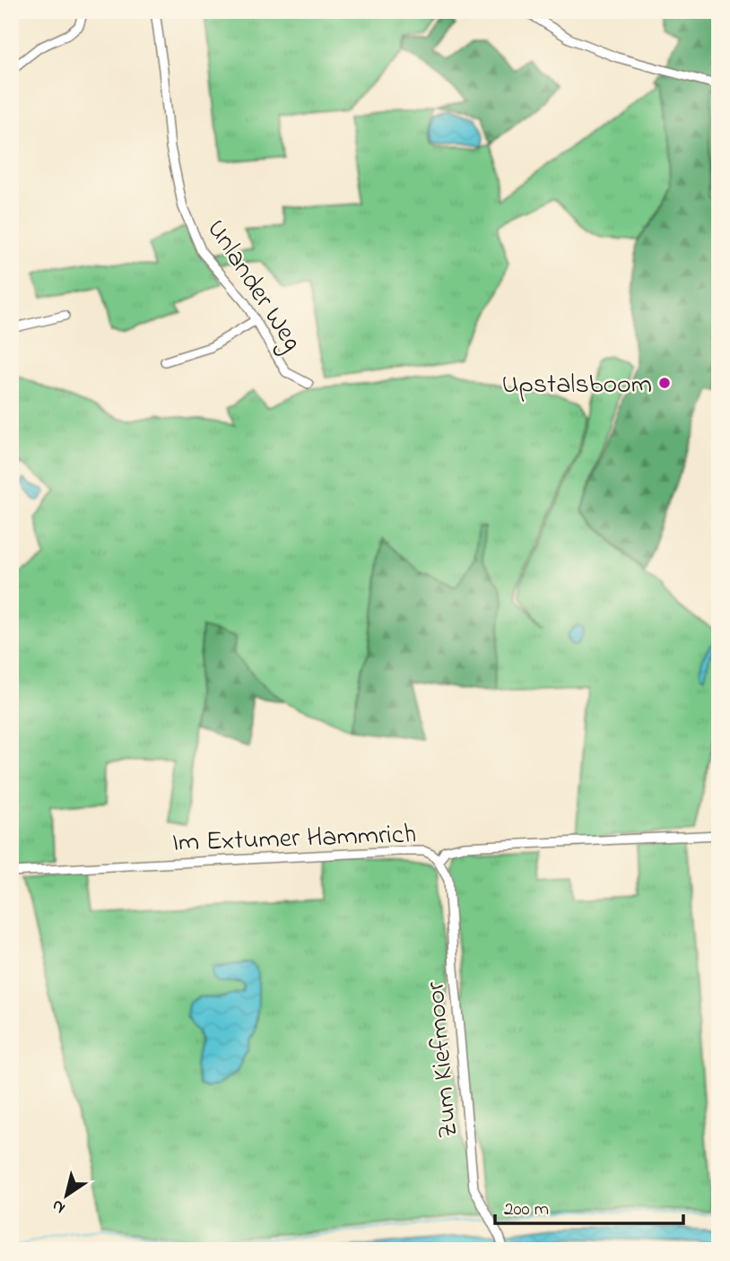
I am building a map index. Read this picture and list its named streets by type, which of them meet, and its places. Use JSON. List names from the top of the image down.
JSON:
{
  "streets": {
    "street": ["Unlander Weg", "Im Extumer Hammrich", "Zum Kiefmoor"]
  },
  "crossings": [
    ["Im Extumer Hammrich", "Zum Kiefmoor"]
  ],
  "places": ["Upstalsboom"],
  "scale_bar": "200 m",
  "north": "bottom left"
}
